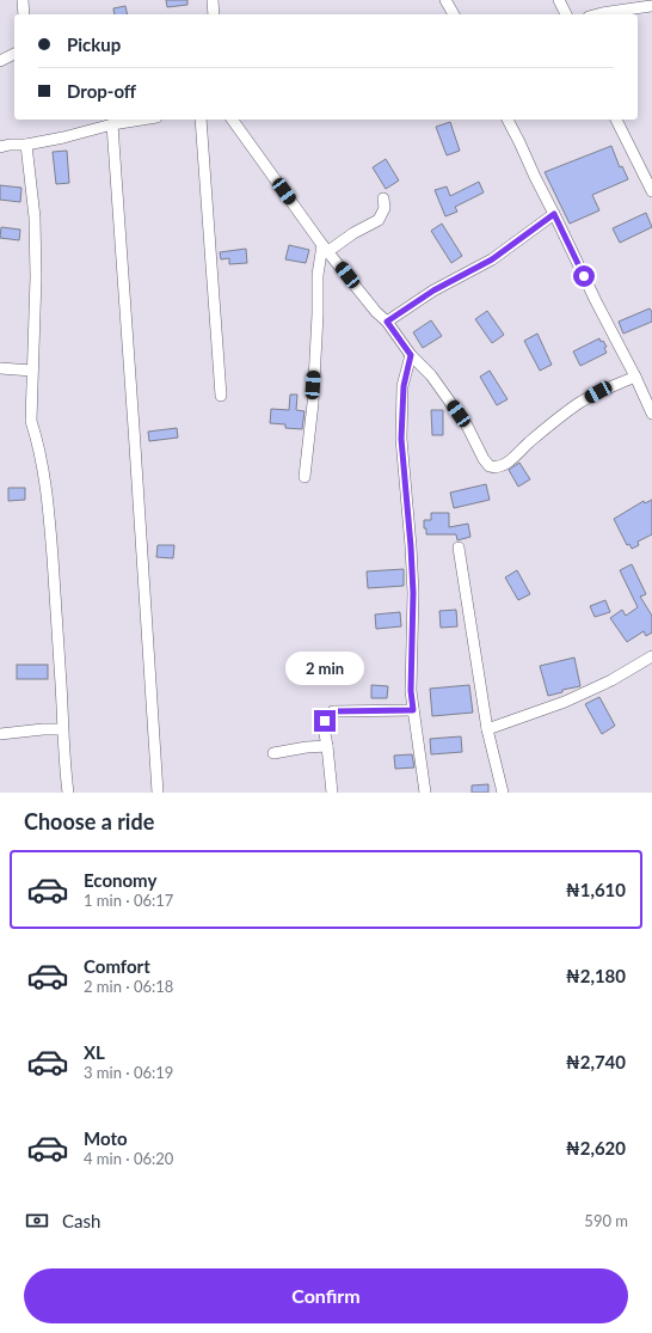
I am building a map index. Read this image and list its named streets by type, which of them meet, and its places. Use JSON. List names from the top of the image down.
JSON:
{
  "page": {
    "banner": ["Pickup", "Drop-off"],
    "bubble": "2 min",
    "heading": "Choose a ride",
    "list": [
      {
        "name": "Economy",
        "note": "1 min · 06:17",
        "value": "₦1,610"
      },
      {
        "name": "Comfort",
        "note": "2 min · 06:18",
        "value": "₦2,180"
      },
      {
        "name": "XL",
        "note": "3 min · 06:19",
        "value": "₦2,740"
      },
      {
        "name": "Moto",
        "note": "4 min · 06:20",
        "value": "₦2,620"
      }
    ],
    "pay": ["Cash", "590 m"],
    "buttons": "Confirm"
  }
}
